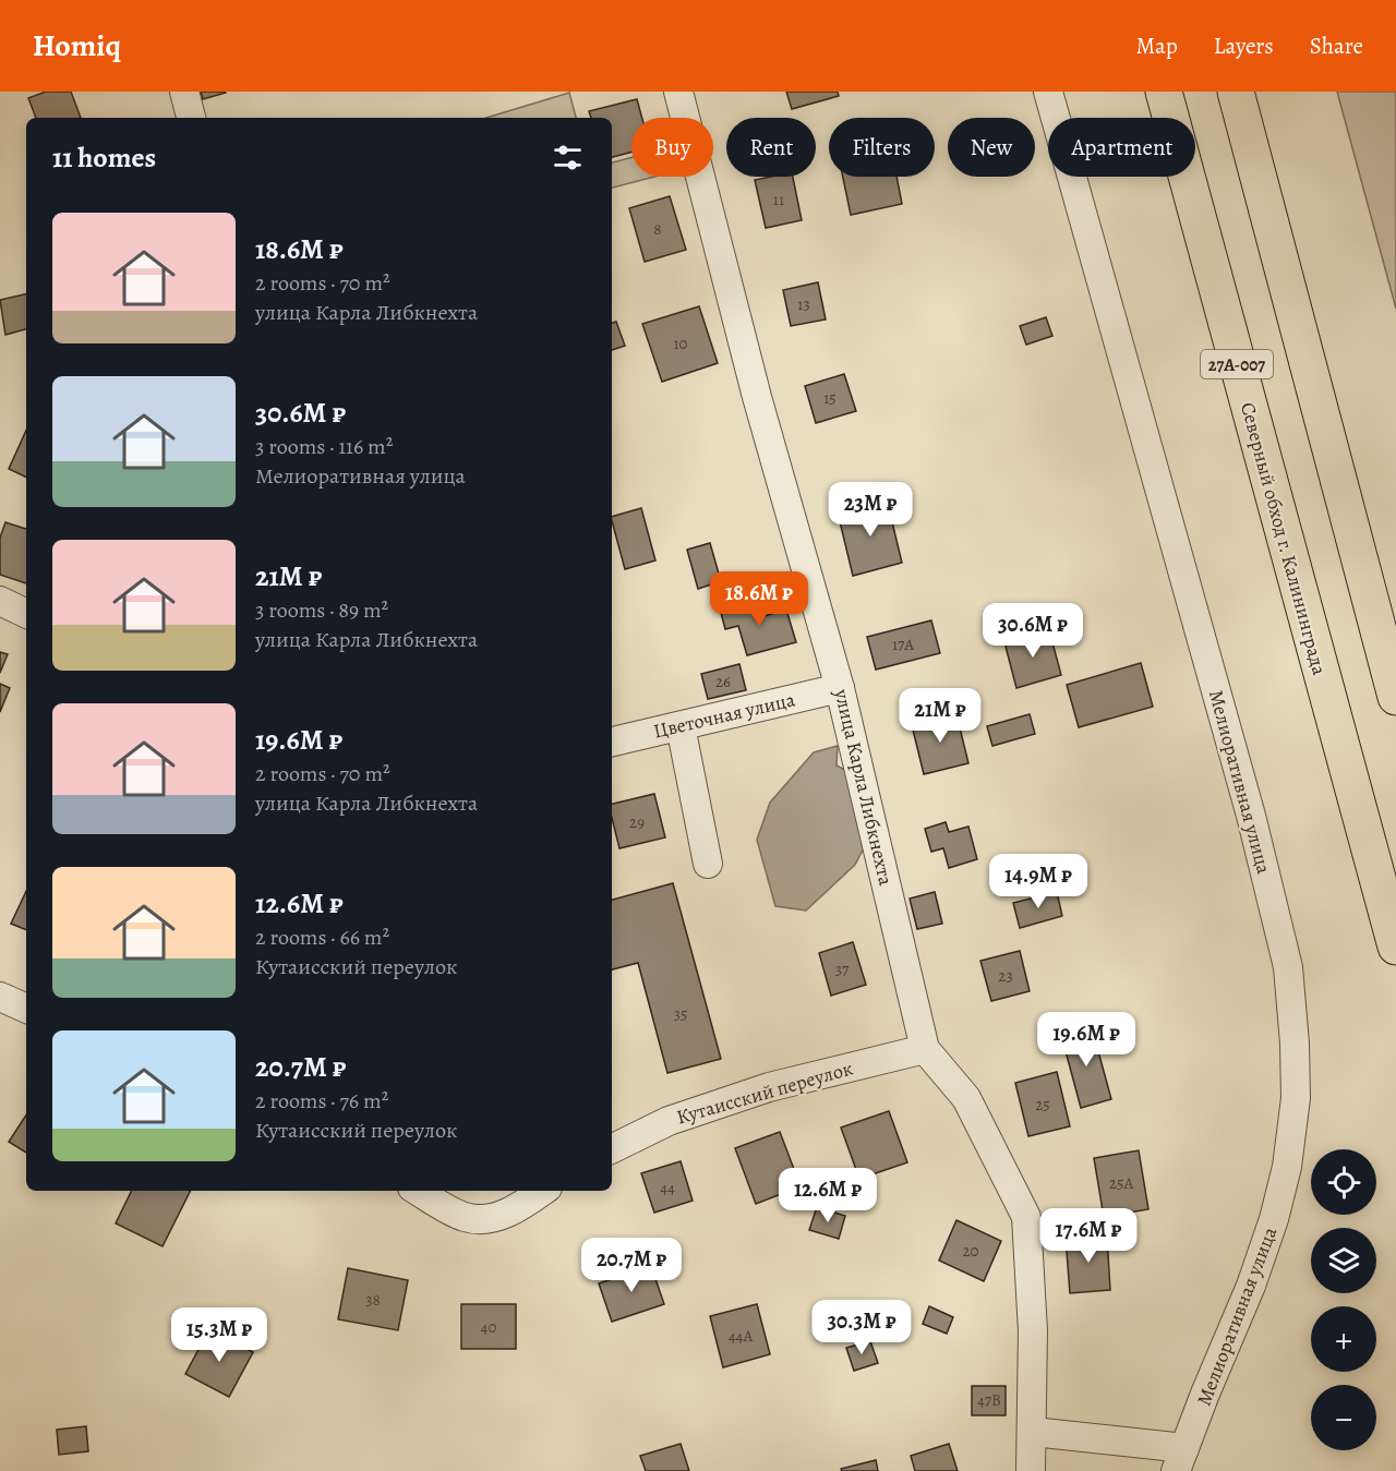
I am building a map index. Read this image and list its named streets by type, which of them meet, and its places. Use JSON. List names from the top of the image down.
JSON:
{
  "streets": {
    "highway": ["27А-007", "Северный обход г. Калининграда"],
    "street": [
      "Цветочная улица",
      "Мелиоративная улица",
      "улица Карла Либкнехта",
      "Кутаисский переулок"
    ]
  },
  "crossings": [
    ["Цветочная улица", "улица Карла Либкнехта"],
    ["улица Карла Либкнехта", "Кутаисский переулок"]
  ],
  "house_numbers": [
    "11",
    "8",
    "13",
    "10",
    "15",
    "17А",
    "26",
    "29",
    "37",
    "23",
    "35",
    "25",
    "25А",
    "44",
    "20",
    "38",
    "40",
    "44А",
    "47В"
  ],
  "page": {
    "header": "Homiq",
    "nav": ["Map", "Layers", "Share"],
    "chip": [
      "Buy",
      "Rent",
      "Filters",
      "New",
      "Apartment"
    ],
    "heading": "11 homes",
    "list": [
      {
        "name": "18.6M ₽",
        "note": "2 rooms · 70 m² · улица Карла Либкнехта"
      },
      {
        "name": "30.6M ₽",
        "note": "3 rooms · 116 m² · Мелиоративная улица"
      },
      {
        "name": "21M ₽",
        "note": "3 rooms · 89 m² · улица Карла Либкнехта"
      },
      {
        "name": "19.6M ₽",
        "note": "2 rooms · 70 m² · улица Карла Либкнехта"
      },
      {
        "name": "12.6M ₽",
        "note": "2 rooms · 66 m² · Кутаисский переулок"
      },
      {
        "name": "20.7M ₽",
        "note": "2 rooms · 76 m² · Кутаисский переулок"
      }
    ],
    "price": [
      "23M ₽",
      "18.6M ₽",
      "30.6M ₽",
      "21M ₽",
      "14.9M ₽",
      "19.6M ₽",
      "12.6M ₽",
      "17.6M ₽",
      "20.7M ₽",
      "30.3M ₽",
      "15.3M ₽"
    ],
    "map_buttons": ["+", "−"]
  }
}
